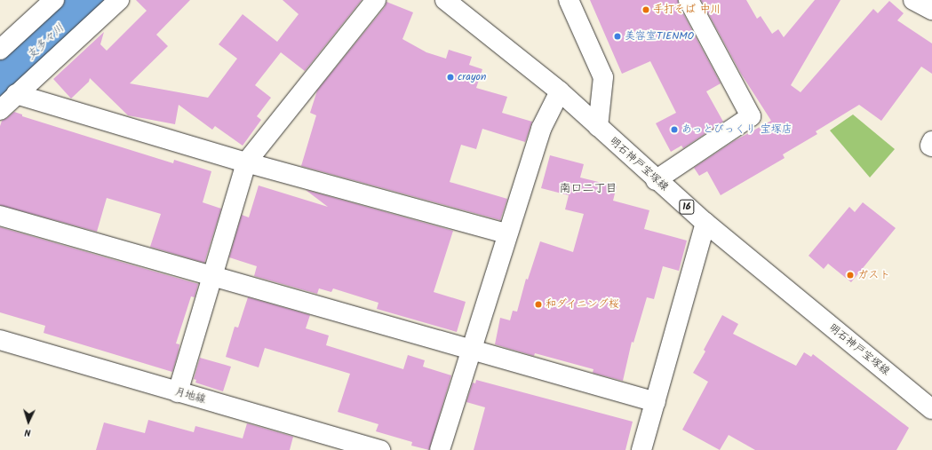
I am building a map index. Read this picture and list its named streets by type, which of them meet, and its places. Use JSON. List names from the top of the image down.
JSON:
{
  "streets": {
    "street": ["明石神戸宝塚線", "16", "月地線"]
  },
  "districts": ["南口二丁目"],
  "water": ["支多々川"],
  "places": [
    "手打そば 中川",
    "美容室TIENMO",
    "crayon",
    "あっとびっくり 宝塚店",
    "ガスト",
    "和ダイニング桜"
  ],
  "north": "bottom"
}
